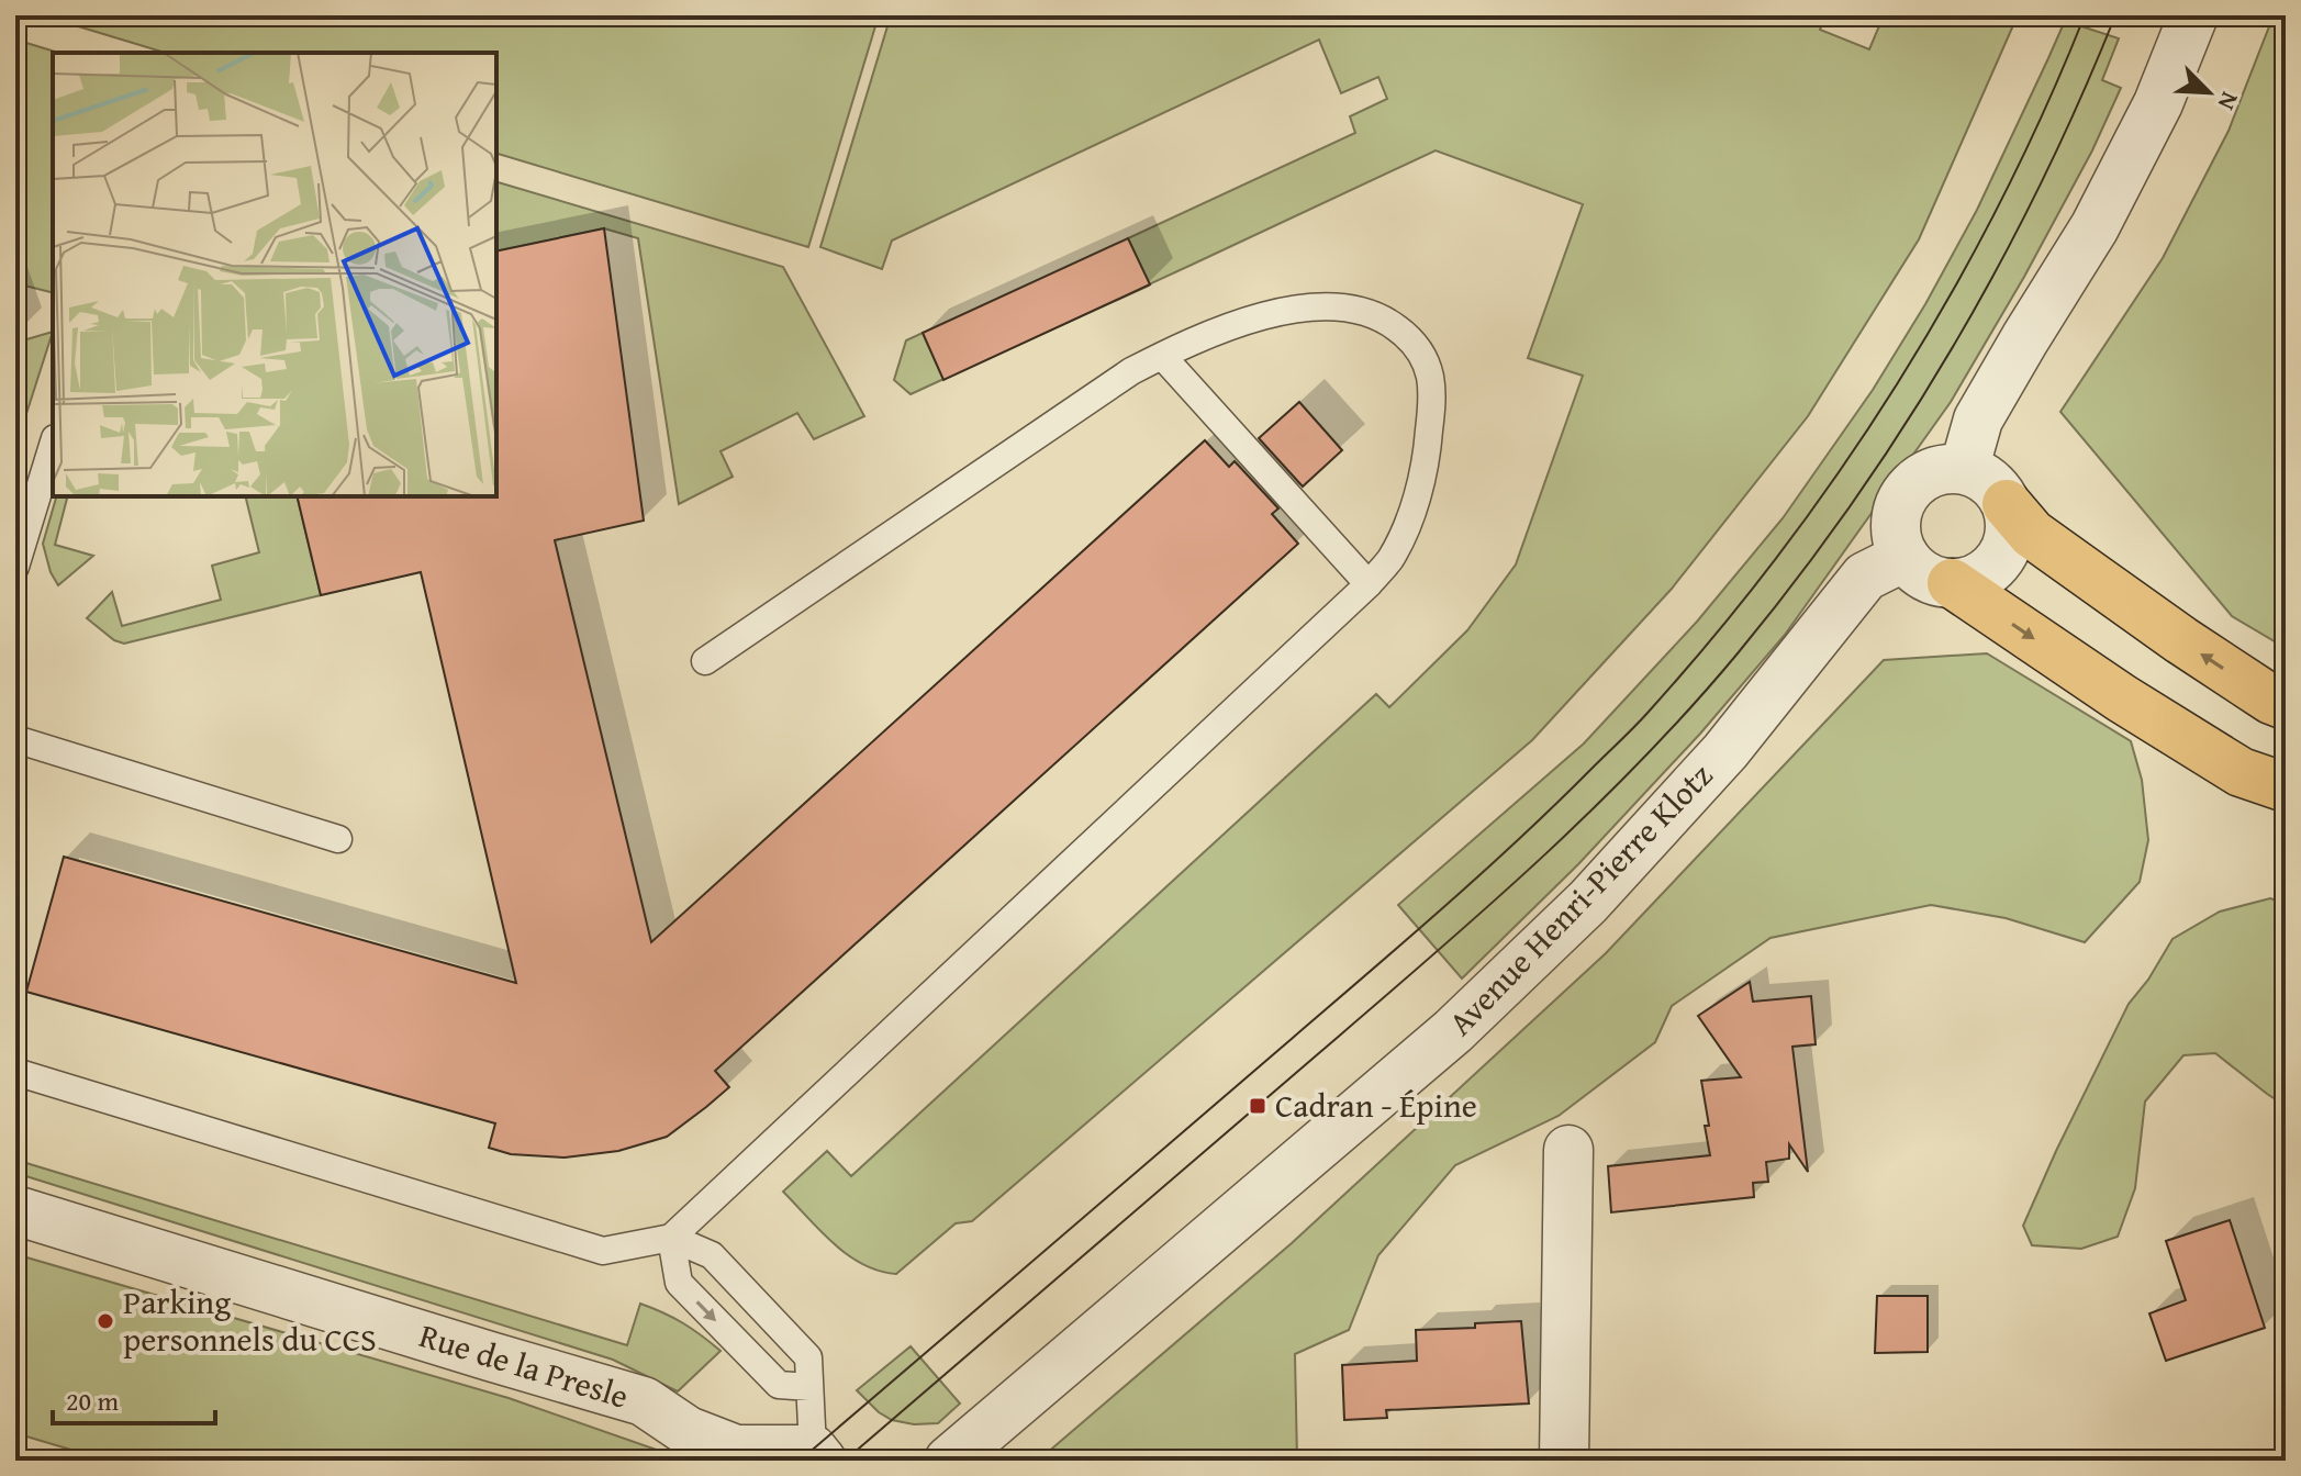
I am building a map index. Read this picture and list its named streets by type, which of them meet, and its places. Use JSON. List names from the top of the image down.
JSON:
{
  "streets": {
    "street": ["Avenue Henri-Pierre Klotz", "Rue de la Presle"]
  },
  "places": {
    "transit": ["Cadran - Épine"],
    "other": ["Parking personnels du CCS"]
  },
  "scale_bar": "20 m",
  "north": "bottom right"
}
